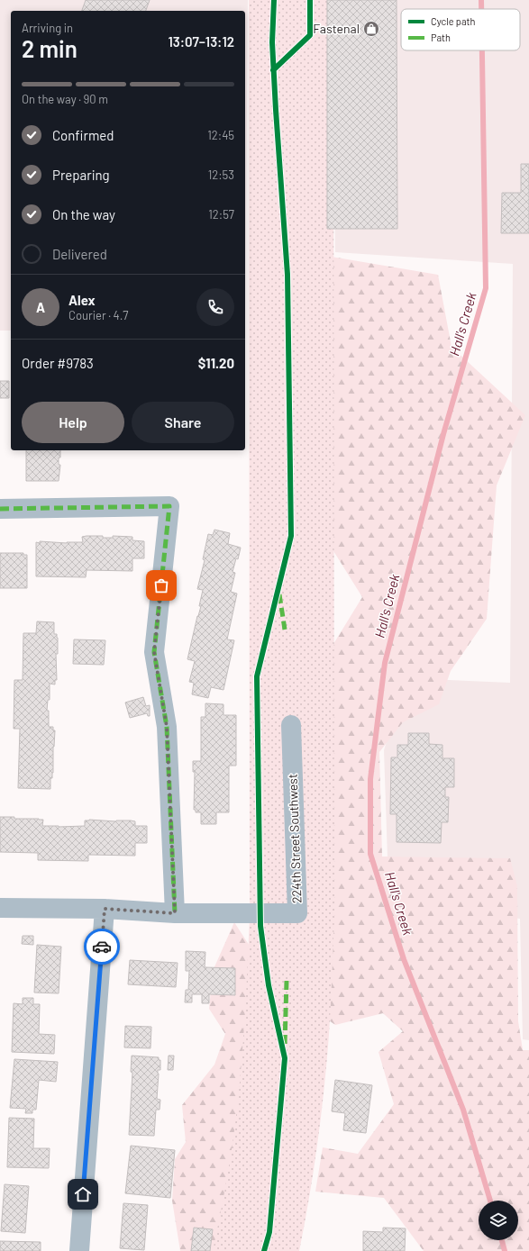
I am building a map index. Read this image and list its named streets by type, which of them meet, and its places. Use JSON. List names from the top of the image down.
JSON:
{
  "streets": {
    "street": ["224th Street Southwest"]
  },
  "water": ["Hall's Creek"],
  "places": {
    "shop": ["Fastenal"]
  },
  "legend": ["Cycle path", "Path"],
  "page": {
    "heading": ["2 min", "Arriving in", "13:07–13:12"],
    "panel": [
      "Alex",
      "Courier · 4.7",
      "Order #9783",
      "$11.20"
    ],
    "bar": "On the way · 90 m",
    "list": [
      ["Confirmed", "12:45"],
      ["Preparing", "12:53"],
      ["On the way", "12:57"],
      "Delivered"
    ],
    "round": "A",
    "buttons": ["Help", "Share"]
  }
}
